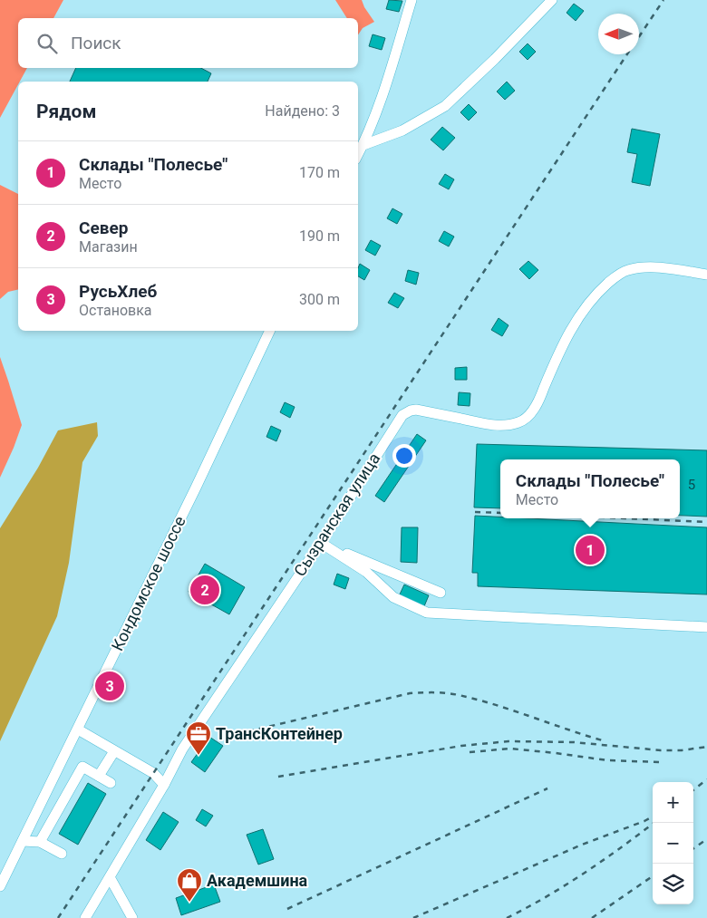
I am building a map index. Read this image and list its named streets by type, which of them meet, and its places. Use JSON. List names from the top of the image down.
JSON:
{
  "streets": {
    "street": ["Сызранская улица", "Кондомское шоссе"]
  },
  "places": {
    "office": ["ТрансКонтейнер"],
    "shop": ["Академшина"]
  },
  "house_numbers": ["5"],
  "north": "left",
  "page": {
    "search": "Поиск",
    "heading": ["Рядом", "Найдено: 3"],
    "list": [
      {
        "mark": "1",
        "name": "Склады \"Полесье\"",
        "note": "Место",
        "value": "170 m"
      },
      {
        "mark": "2",
        "name": "Север",
        "note": "Магазин",
        "value": "190 m"
      },
      {
        "mark": "3",
        "name": "РусьХлеб",
        "note": "Остановка",
        "value": "300 m"
      }
    ],
    "popup": ["Склады \"Полесье\"", "Место"],
    "pins": ["1", "2", "3"],
    "map_buttons": ["+", "−"]
  }
}
